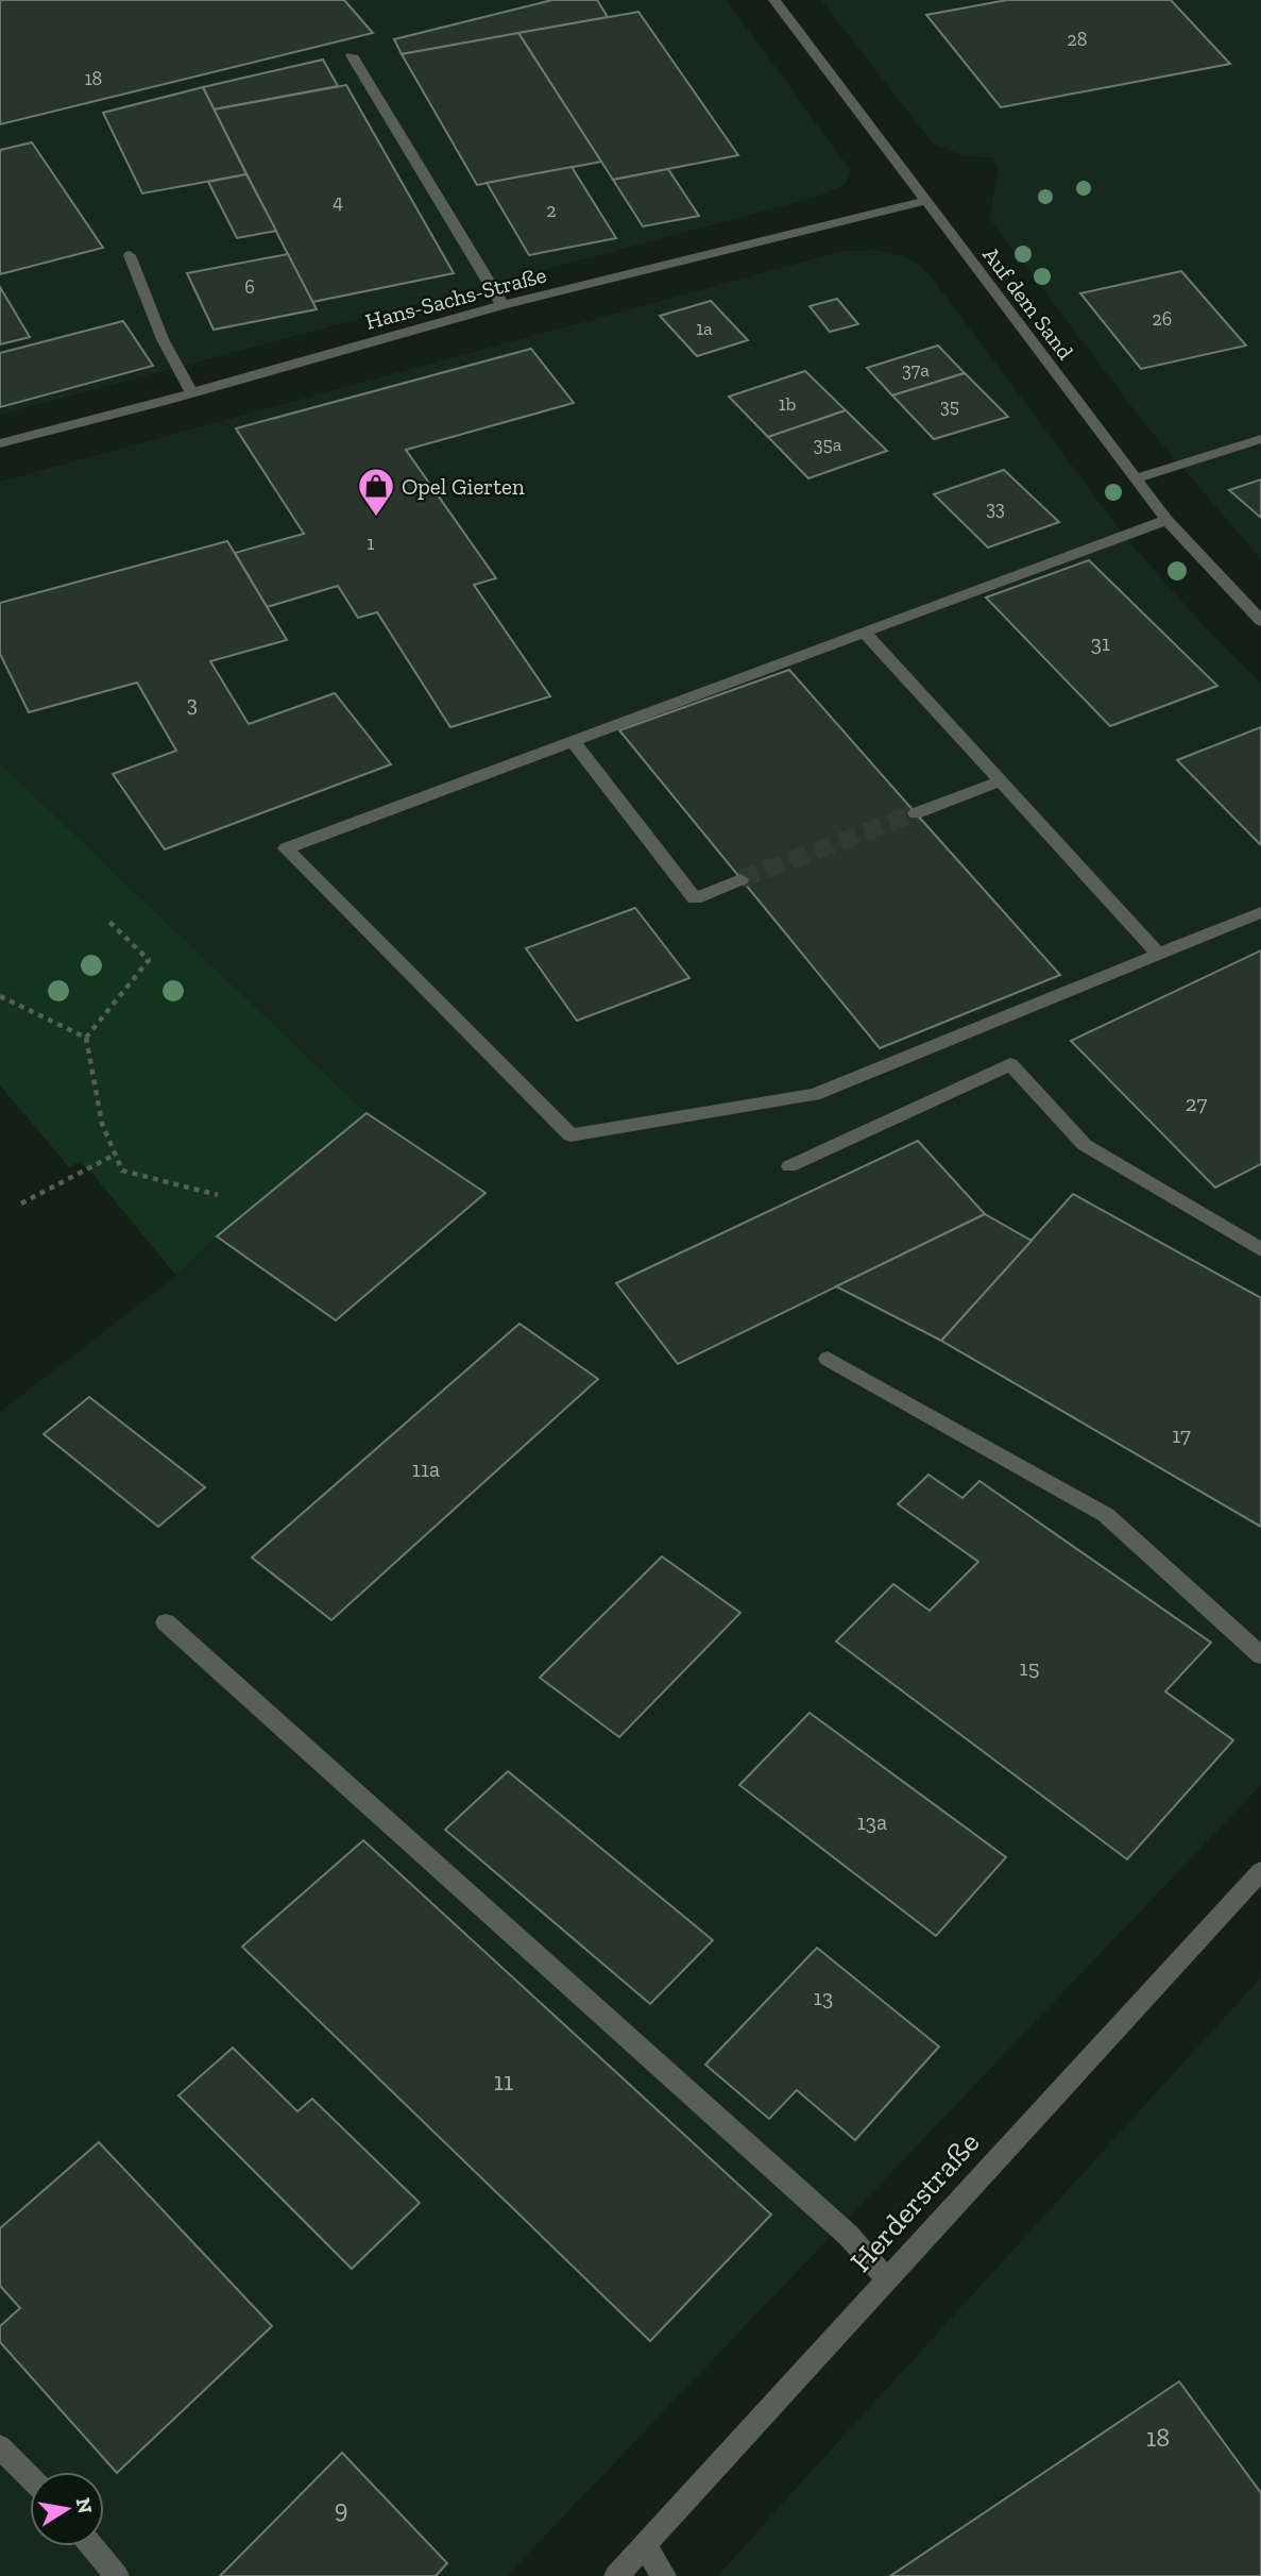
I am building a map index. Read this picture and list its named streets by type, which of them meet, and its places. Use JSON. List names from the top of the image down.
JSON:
{
  "streets": {
    "street": ["Hans-Sachs-Straße", "Auf dem Sand", "Herderstraße"]
  },
  "crossings": [
    ["Hans-Sachs-Straße", "Auf dem Sand"]
  ],
  "places": {
    "shop": ["Opel Gierten"]
  },
  "house_numbers": [
    "28",
    "18",
    "4",
    "2",
    "6",
    "26",
    "1a",
    "37a",
    "1b",
    "35",
    "35a",
    "33",
    "1",
    "31",
    "3",
    "27",
    "17",
    "11a",
    "15",
    "13a",
    "13",
    "11",
    "18",
    "9"
  ],
  "north": "right"
}
